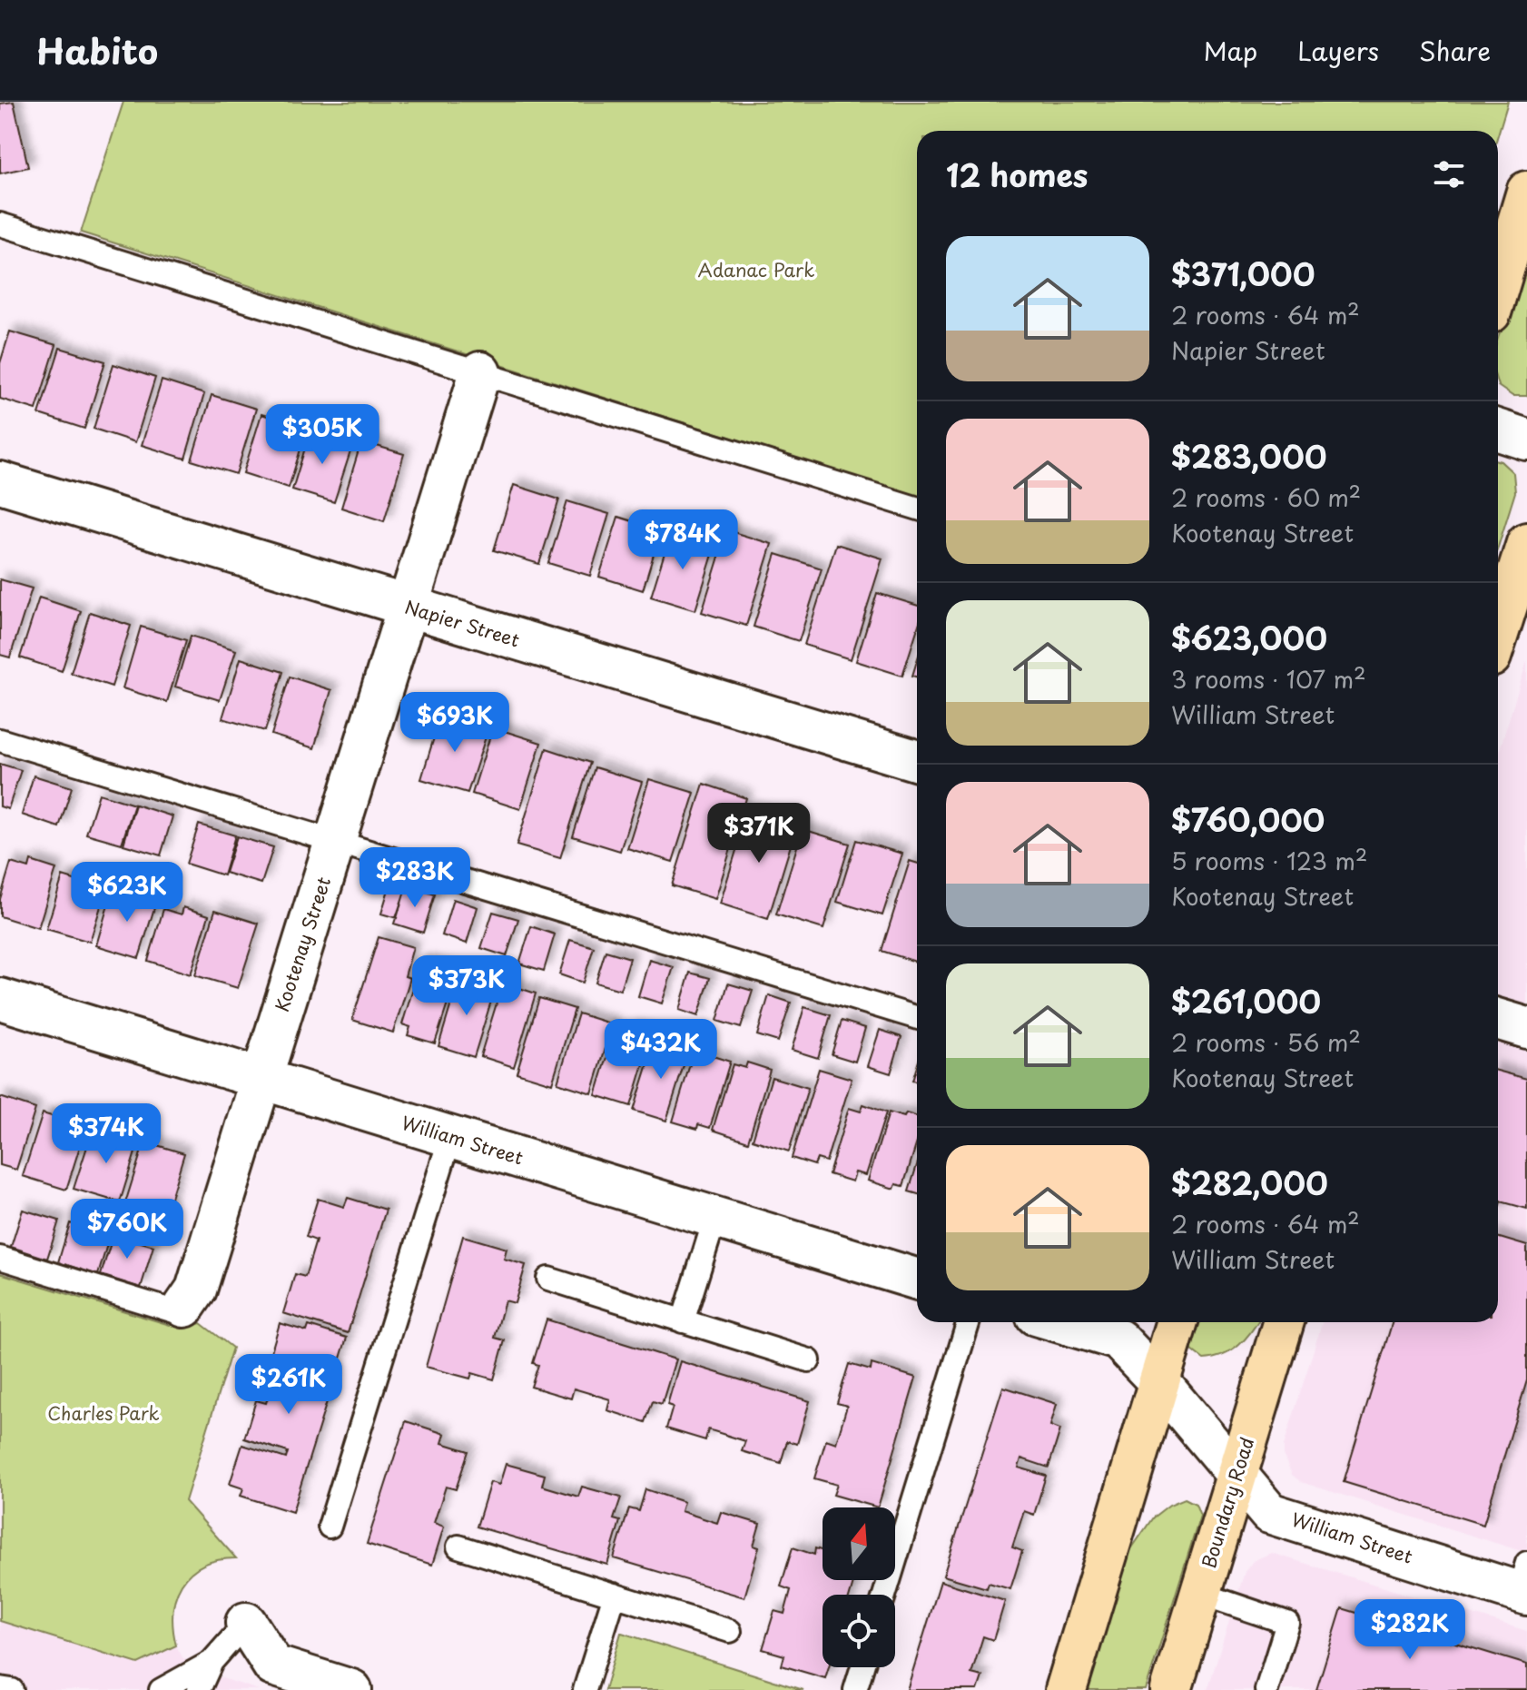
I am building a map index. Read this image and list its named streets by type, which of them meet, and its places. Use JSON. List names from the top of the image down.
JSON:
{
  "streets": {
    "main road": ["Boundary Road"],
    "street": ["Napier Street", "Kootenay Street", "William Street"]
  },
  "crossings": [
    ["Napier Street", "Kootenay Street"],
    ["Kootenay Street", "William Street"],
    ["William Street", "Boundary Road"]
  ],
  "parks": ["Adanac Park", "Charles Park"],
  "north": "top",
  "page": {
    "header": "Habito",
    "nav": ["Map", "Layers", "Share"],
    "heading": "12 homes",
    "list": [
      {
        "name": "$371,000",
        "note": "2 rooms · 64 m² · Napier Street"
      },
      {
        "name": "$283,000",
        "note": "2 rooms · 60 m² · Kootenay Street"
      },
      {
        "name": "$623,000",
        "note": "3 rooms · 107 m² · William Street"
      },
      {
        "name": "$760,000",
        "note": "5 rooms · 123 m² · Kootenay Street"
      },
      {
        "name": "$261,000",
        "note": "2 rooms · 56 m² · Kootenay Street"
      },
      {
        "name": "$282,000",
        "note": "2 rooms · 64 m² · William Street"
      }
    ],
    "price": [
      "$305K",
      "$784K",
      "$693K",
      "$371K",
      "$283K",
      "$623K",
      "$373K",
      "$432K",
      "$374K",
      "$760K",
      "$261K",
      "$282K"
    ]
  }
}
